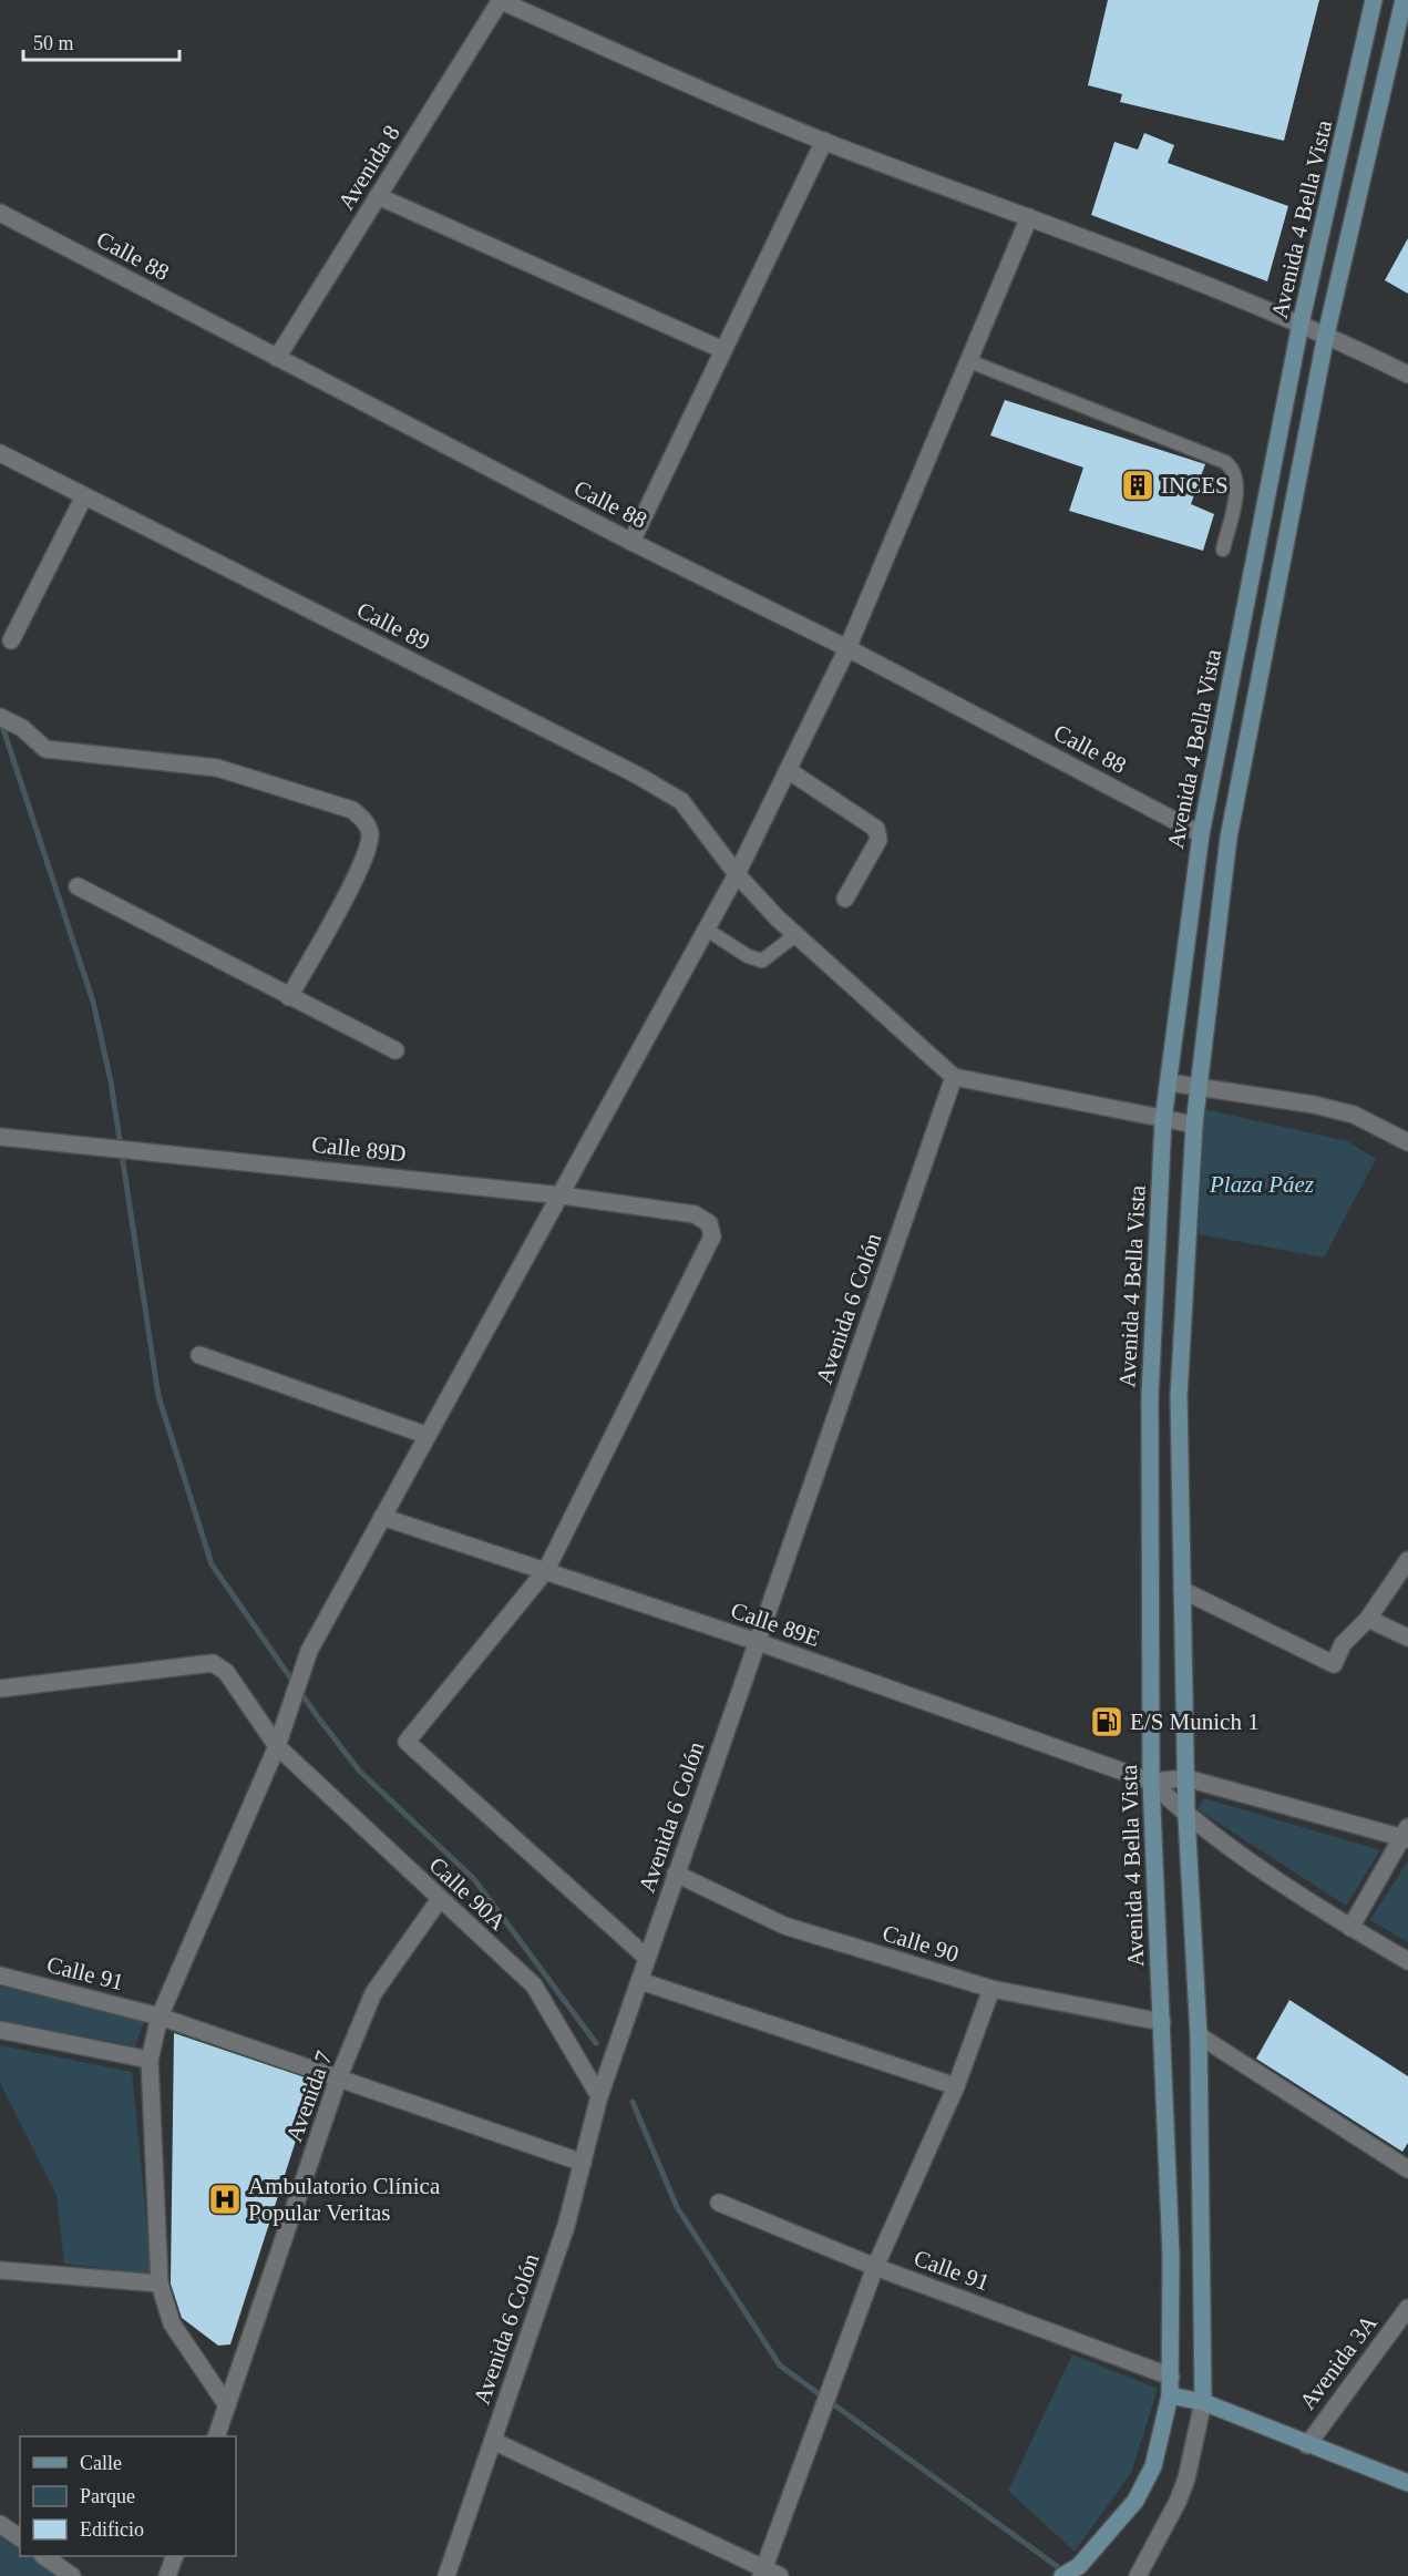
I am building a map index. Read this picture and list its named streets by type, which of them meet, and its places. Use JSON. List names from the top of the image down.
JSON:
{
  "streets": {
    "street": [
      "Avenida 8",
      "Avenida 4 Bella Vista",
      "Calle 88",
      "Calle 89",
      "Calle 89D",
      "Avenida 6 Colón",
      "Calle 89E",
      "Calle 90A",
      "Calle 90",
      "Calle 91",
      "Avenida 7",
      "Avenida 3A"
    ]
  },
  "crossings": [
    ["Avenida 8", "Calle 88"],
    ["Avenida 4 Bella Vista", "Calle 88"],
    ["Avenida 4 Bella Vista", "Calle 89E"],
    ["Avenida 4 Bella Vista", "Calle 90"],
    ["Avenida 4 Bella Vista", "Calle 91"],
    ["Calle 89", "Avenida 6 Colón"],
    ["Calle 89D", "Calle 89E"],
    ["Avenida 6 Colón", "Calle 89E"],
    ["Avenida 6 Colón", "Calle 90A"],
    ["Avenida 6 Colón", "Calle 90"],
    ["Avenida 6 Colón", "Calle 91"],
    ["Calle 90A", "Avenida 7"],
    ["Calle 91", "Avenida 7"]
  ],
  "parks": ["Plaza Páez"],
  "places": {
    "building": ["INCES"],
    "fuel station": ["E/S Munich 1"],
    "hospital": ["Ambulatorio Clínica Popular Veritas"]
  },
  "legend": ["Calle", "Parque", "Edificio"],
  "scale_bar": "50 m"
}
